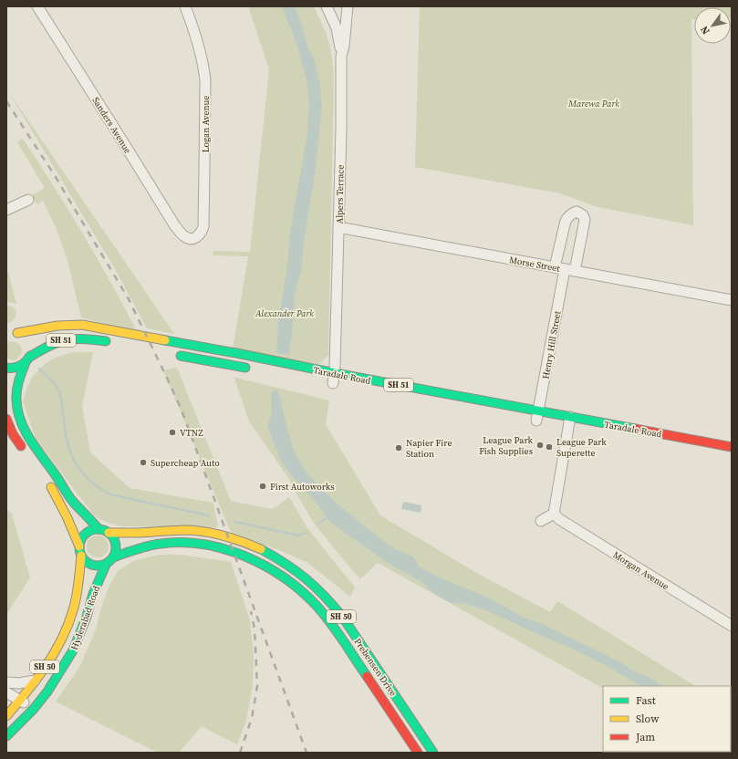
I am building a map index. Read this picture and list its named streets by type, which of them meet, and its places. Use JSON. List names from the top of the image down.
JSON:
{
  "streets": {
    "main road": [
      "SH 51",
      "Taradale Road",
      "SH 50",
      "Hyderabad Road",
      "Prebensen Drive"
    ],
    "street": [
      "Logan Avenue",
      "Sanders Avenue",
      "Alpers Terrace",
      "Morse Street",
      "Henry Hill Street",
      "Morgan Avenue"
    ]
  },
  "crossings": [
    ["Logan Avenue", "Sanders Avenue"],
    ["Alpers Terrace", "Morse Street"],
    ["Alpers Terrace", "Taradale Road"],
    ["Morse Street", "Henry Hill Street"],
    ["Henry Hill Street", "Taradale Road"],
    ["SH 50", "Hyderabad Road"],
    ["SH 50", "Prebensen Drive"],
    ["Hyderabad Road", "Prebensen Drive"]
  ],
  "parks": ["Marewa Park", "Alexander Park"],
  "places": [
    "VTNZ",
    "League Park Fish Supplies",
    "League Park Superette",
    "Napier Fire Station",
    "Supercheap Auto",
    "First Autoworks"
  ],
  "legend": ["Fast", "Slow", "Jam"],
  "north": "bottom left"
}
